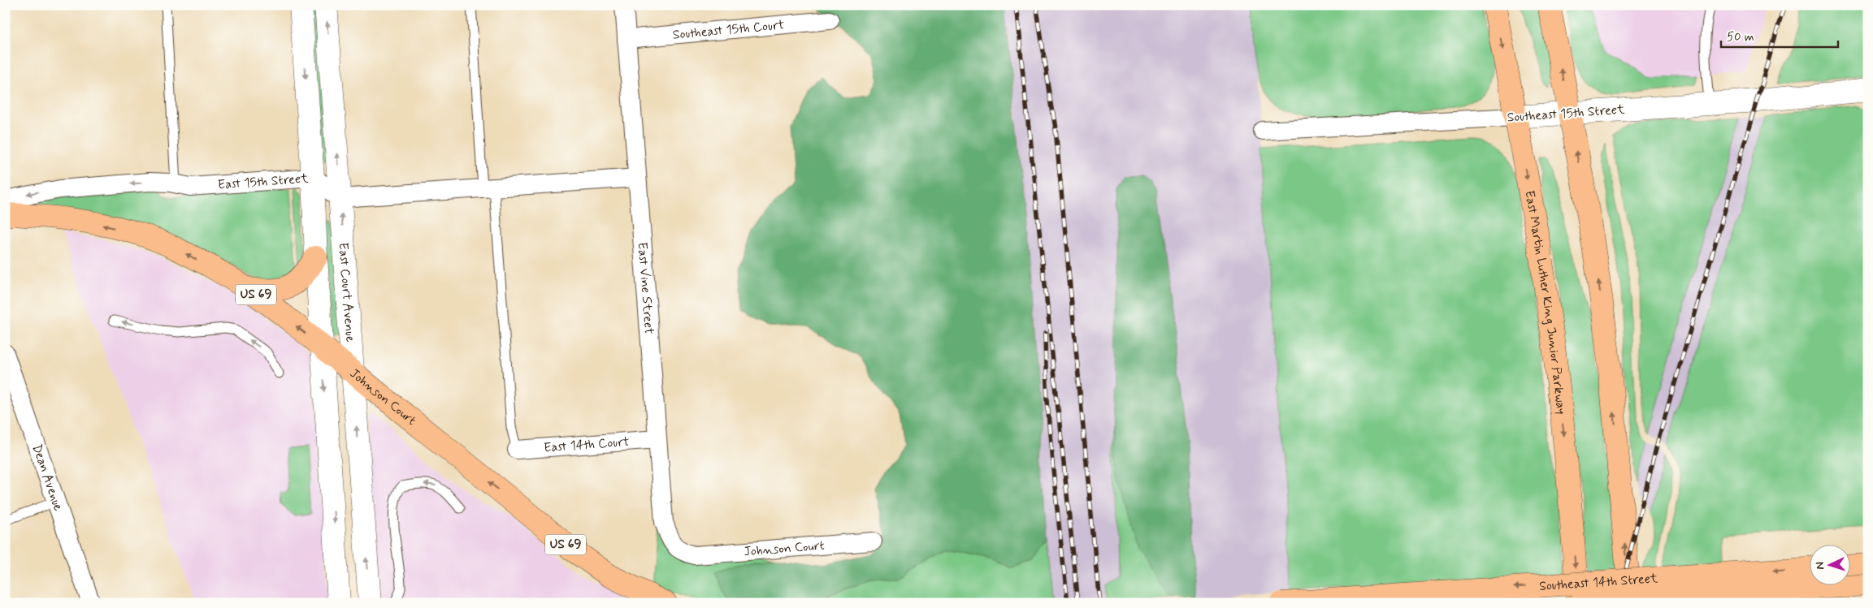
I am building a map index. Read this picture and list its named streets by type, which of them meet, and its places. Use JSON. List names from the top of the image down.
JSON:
{
  "streets": {
    "main road": [
      "US 69",
      "East Martin Luther King Junior Parkway",
      "Johnson Court",
      "Southeast 14th Street"
    ],
    "street": [
      "Southeast 15th Court",
      "Southeast 15th Street",
      "East 15th Street",
      "East Vine Street",
      "East Court Avenue",
      "East 14th Court",
      "Dean Avenue"
    ]
  },
  "crossings": [
    ["Southeast 15th Court", "East Vine Street"],
    ["Southeast 15th Street", "East Martin Luther King Junior Parkway"],
    ["East 15th Street", "East Court Avenue"],
    ["East Vine Street", "Johnson Court"],
    ["East Vine Street", "East 14th Court"],
    ["East Court Avenue", "Johnson Court"],
    ["US 69", "Johnson Court"]
  ],
  "one_way": ["East 15th Street", "Johnson Court"],
  "scale_bar": "50 m",
  "north": "left"
}
